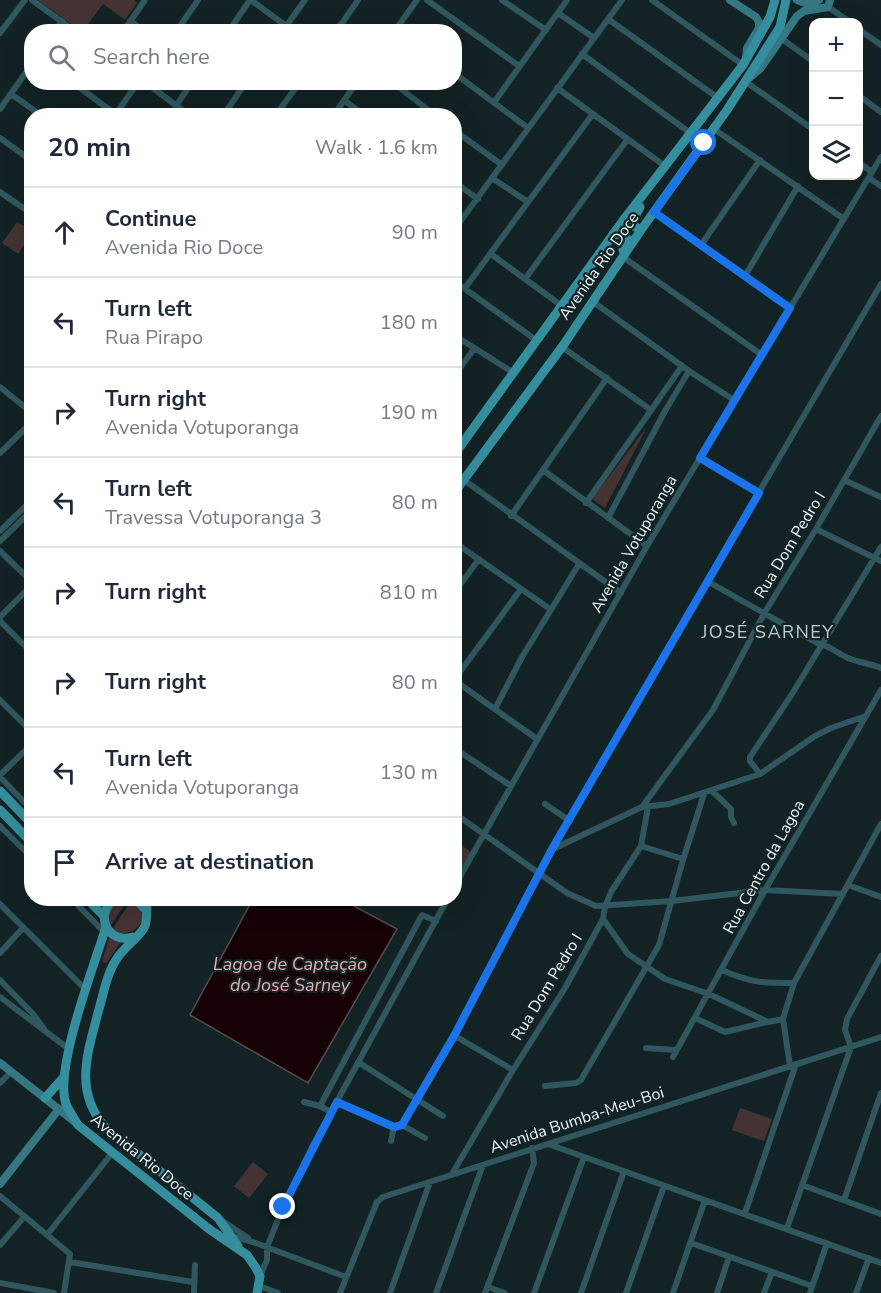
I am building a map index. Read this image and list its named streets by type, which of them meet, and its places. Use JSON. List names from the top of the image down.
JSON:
{
  "streets": {
    "main road": ["Avenida Rio Doce"],
    "street": [
      "Avenida Votuporanga",
      "Rua Dom Pedro I",
      "Rua Centro da Lagoa",
      "Avenida Bumba-Meu-Boi"
    ]
  },
  "crossings": [
    ["Avenida Rio Doce", "Avenida Bumba-Meu-Boi"],
    ["Rua Dom Pedro I", "Avenida Bumba-Meu-Boi"]
  ],
  "districts": ["JOSÉ SARNEY"],
  "water": ["Lagoa de Captação do José Sarney"],
  "page": {
    "map_buttons": ["+", "−"],
    "search": "Search here",
    "heading": ["20 min", "Walk · 1.6 km"],
    "list": [
      ["Continue", "Avenida Rio Doce", "90 m"],
      ["Turn left", "Rua Pirapo", "180 m"],
      ["Turn right", "Avenida Votuporanga", "190 m"],
      ["Turn left", "Travessa Votuporanga 3", "80 m"],
      ["Turn right", "810 m"],
      ["Turn right", "80 m"],
      ["Turn left", "Avenida Votuporanga", "130 m"],
      "Arrive at destination"
    ]
  }
}
